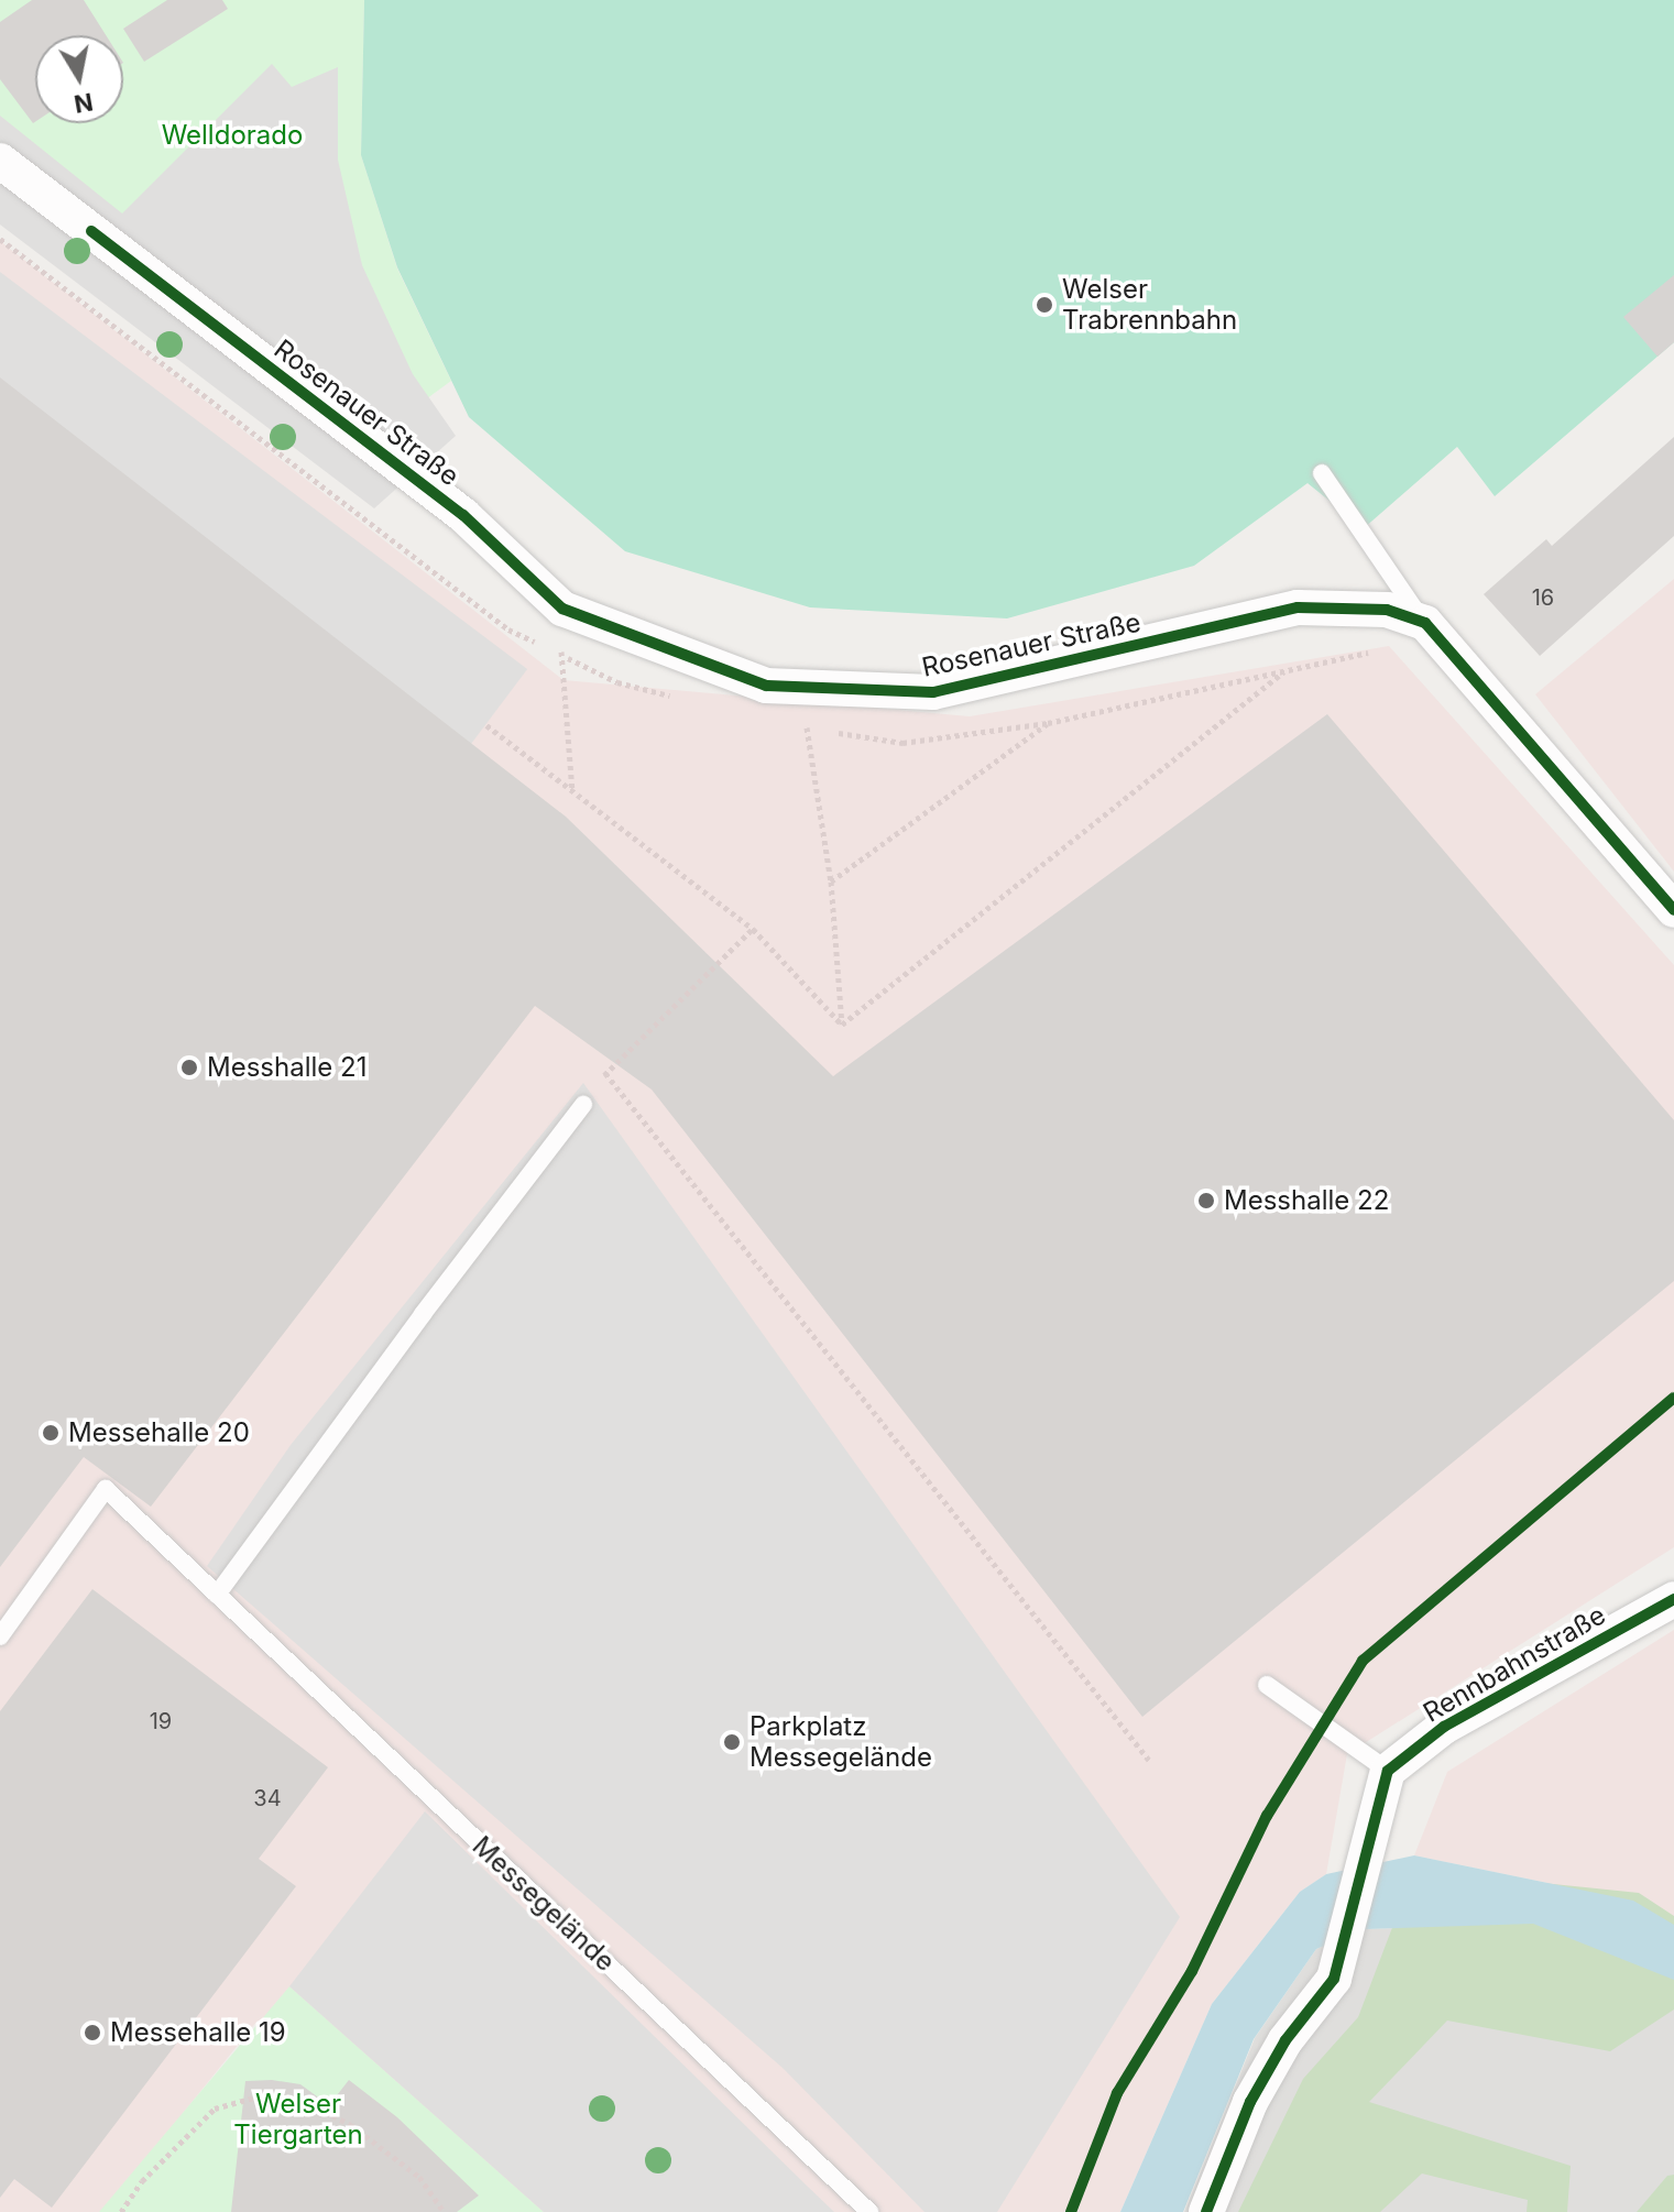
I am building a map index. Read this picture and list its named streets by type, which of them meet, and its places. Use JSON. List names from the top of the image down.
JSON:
{
  "streets": {
    "street": ["Rosenauer Straße", "Rennbahnstraße"],
    "lane": ["Messegelände"]
  },
  "parks": ["Welldorado", "Welser Tiergarten"],
  "places": [
    "Welser Trabrennbahn",
    "Messhalle 21",
    "Messhalle 22",
    "Messehalle 20",
    "Parkplatz Messegelände",
    "Messehalle 19"
  ],
  "house_numbers": ["16", "19", "34"],
  "north": "bottom"
}
